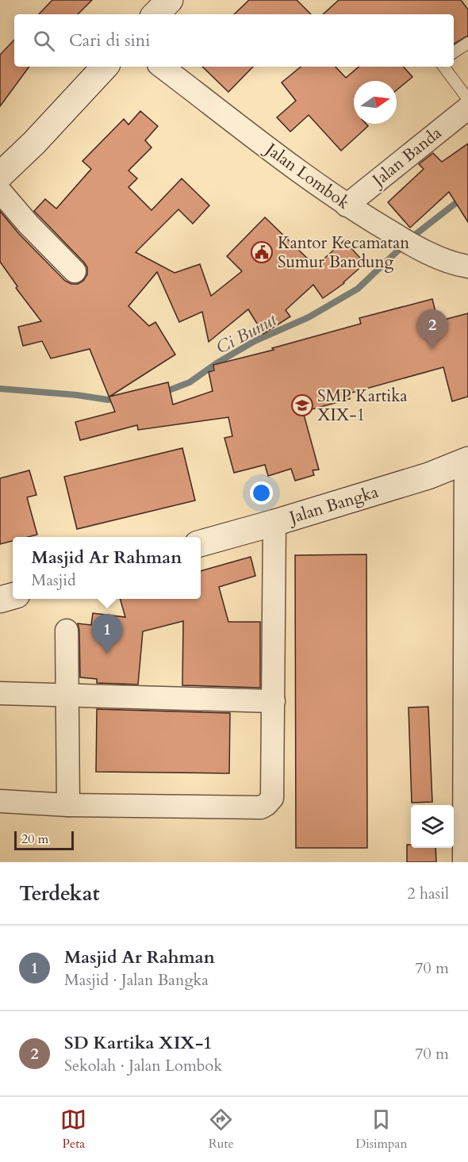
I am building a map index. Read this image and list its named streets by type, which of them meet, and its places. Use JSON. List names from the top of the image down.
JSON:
{
  "streets": {
    "street": ["Jalan Banda", "Jalan Lombok", "Jalan Bangka"]
  },
  "crossings": [
    ["Jalan Banda", "Jalan Lombok"]
  ],
  "water": ["Ci Bunut"],
  "places": {
    "public building": ["Kantor Kecamatan Sumur Bandung"],
    "school or university": ["SMP Kartika XIX-1"]
  },
  "scale_bar": "20 m",
  "north": "right",
  "page": {
    "search": "Cari di sini",
    "pins": ["2", "1"],
    "popup": ["Masjid Ar Rahman", "Masjid"],
    "scale": "20 m",
    "heading": ["Terdekat", "2 hasil"],
    "list": [
      {
        "mark": "1",
        "name": "Masjid Ar Rahman",
        "note": "Masjid · Jalan Bangka",
        "value": "70 m"
      },
      {
        "mark": "2",
        "name": "SD Kartika XIX-1",
        "note": "Sekolah · Jalan Lombok",
        "value": "70 m"
      }
    ],
    "nav": ["Peta", "Rute", "Disimpan"]
  }
}
